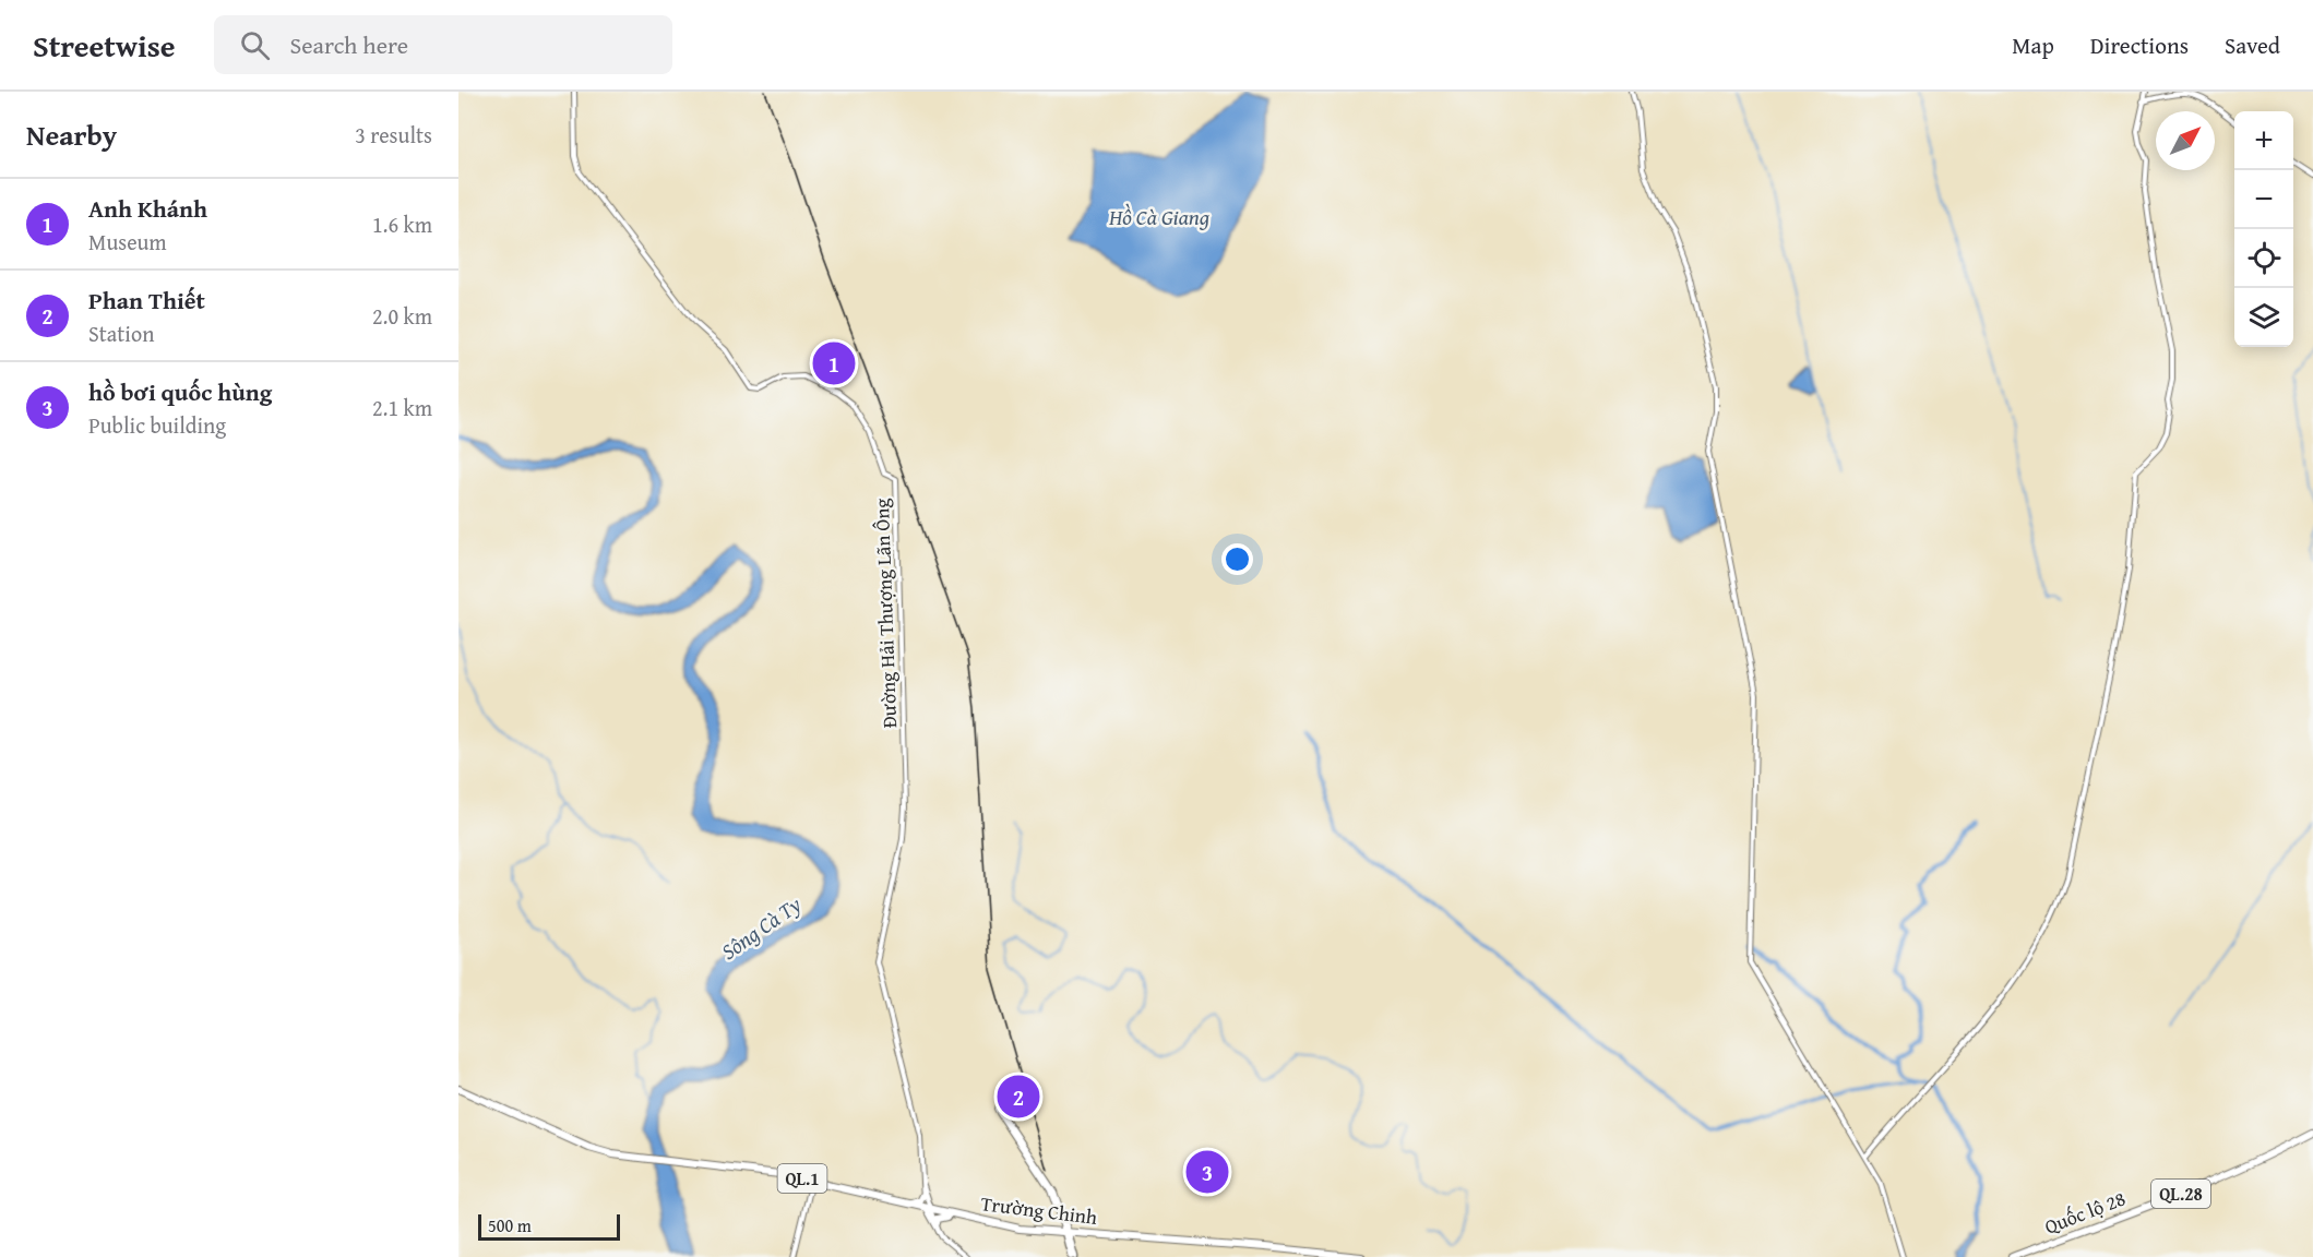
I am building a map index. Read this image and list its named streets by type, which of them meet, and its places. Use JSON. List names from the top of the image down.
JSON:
{
  "streets": {
    "highway": [
      "QL.1",
      "QL.28",
      "Trường Chinh",
      "Quốc lộ 28"
    ],
    "street": ["Đường Hải Thượng Lãn Ông"]
  },
  "crossings": [
    ["Đường Hải Thượng Lãn Ông", "Trường Chinh"]
  ],
  "water": ["Hồ Cà Giang", "Sông Cà Ty"],
  "scale_bar": "500 m",
  "north": "top right",
  "page": {
    "header": "Streetwise",
    "search": "Search here",
    "nav": ["Map", "Directions", "Saved"],
    "heading": ["Nearby", "3 results"],
    "map_buttons": ["+", "−"],
    "list": [
      {
        "mark": "1",
        "name": "Anh Khánh",
        "note": "Museum",
        "value": "1.6 km"
      },
      {
        "mark": "2",
        "name": "Phan Thiết",
        "note": "Station",
        "value": "2.0 km"
      },
      {
        "mark": "3",
        "name": "hồ bơi quốc hùng",
        "note": "Public building",
        "value": "2.1 km"
      }
    ],
    "pins": ["1", "2", "3"],
    "scale": "500 m"
  }
}
